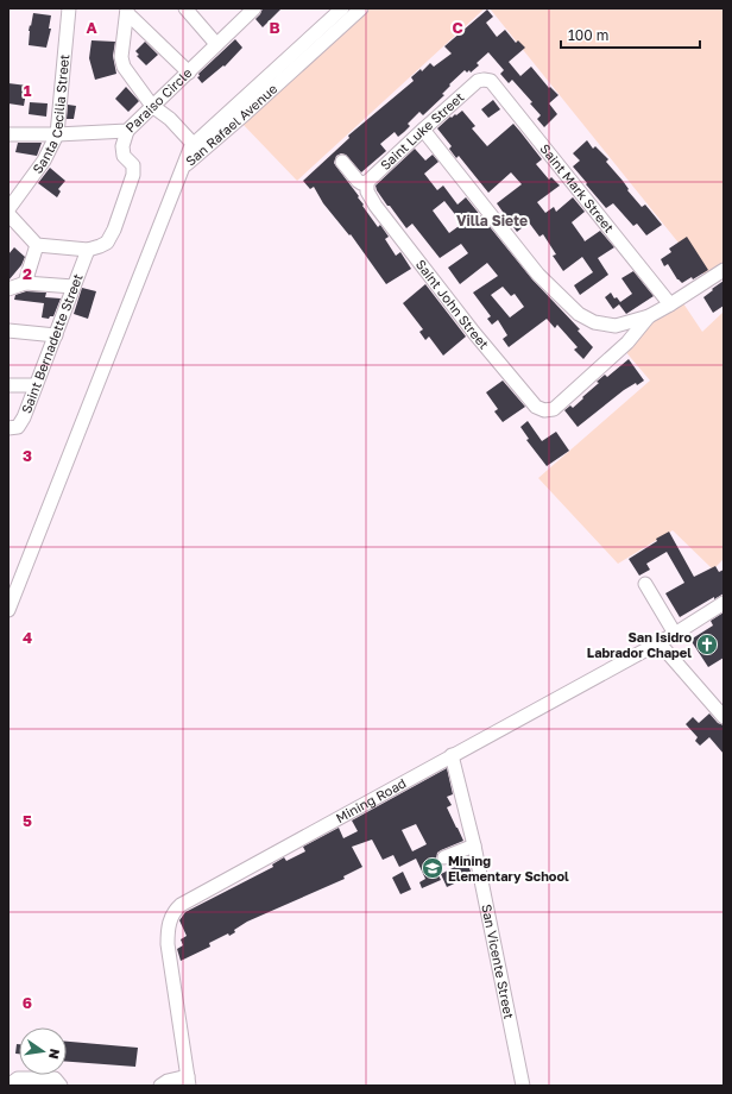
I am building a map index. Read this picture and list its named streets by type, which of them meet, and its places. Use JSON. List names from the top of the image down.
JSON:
{
  "streets": {
    "street": [
      "Paraiso Circle",
      "Santa Cecilia Street",
      "San Rafael Avenue",
      "Saint Luke Street",
      "Saint Mark Street",
      "Saint John Street",
      "Saint Bernadette Street",
      "Mining Road",
      "San Vicente Street"
    ]
  },
  "crossings": [
    ["Paraiso Circle", "Santa Cecilia Street"],
    ["Saint Luke Street", "Saint Mark Street"],
    ["Saint Luke Street", "Saint John Street"],
    ["Mining Road", "San Vicente Street"]
  ],
  "districts": ["Villa Siete"],
  "places": {
    "church": ["San Isidro Labrador Chapel"],
    "school or university": ["Mining Elementary School"]
  },
  "scale_bar": "100 m",
  "north": "right",
  "grid": {
    "columns": ["A", "B", "C"],
    "rows": [
      "1",
      "2",
      "3",
      "4",
      "5",
      "6"
    ]
  }
}
